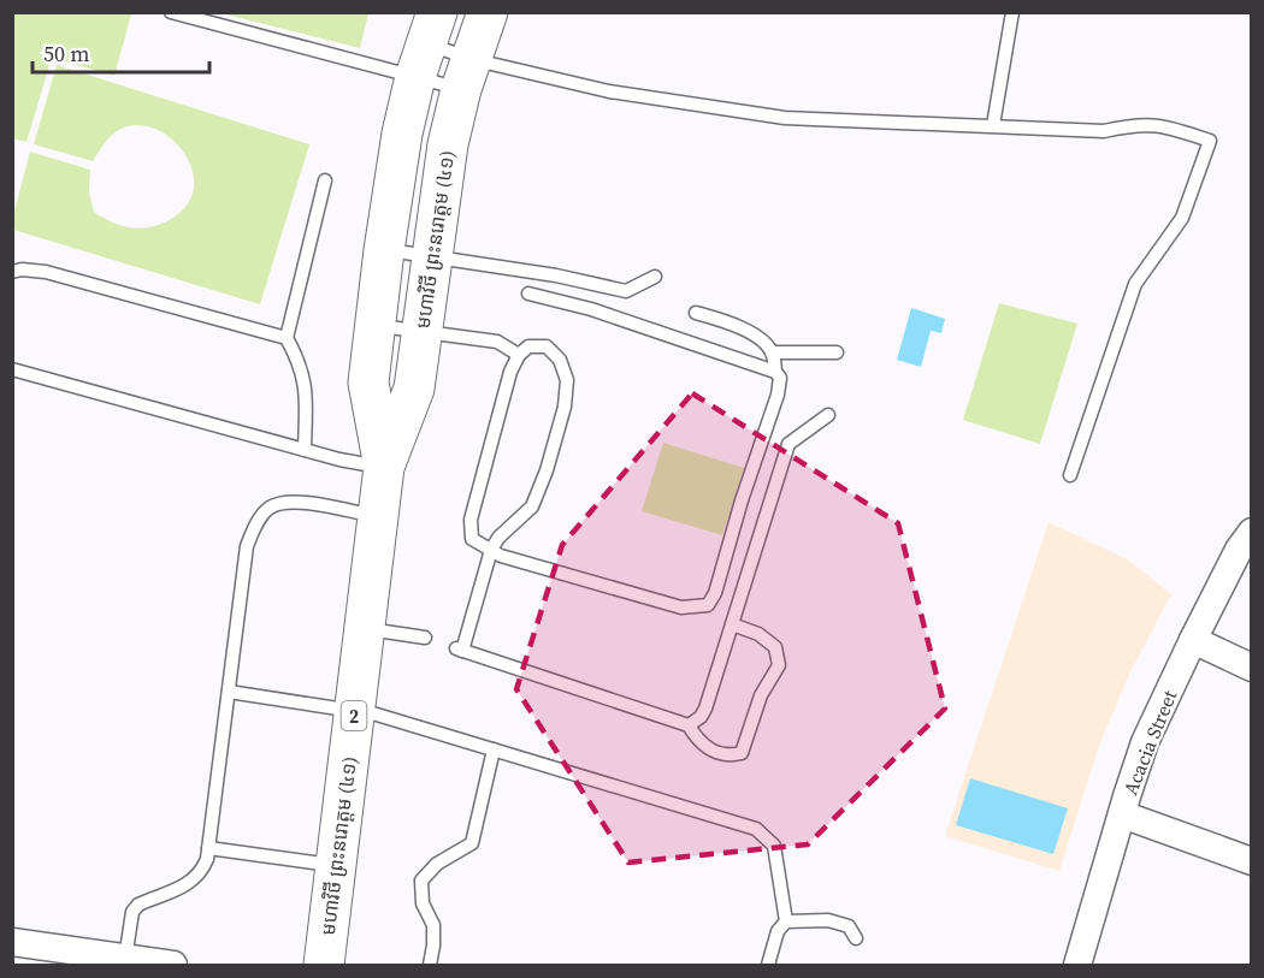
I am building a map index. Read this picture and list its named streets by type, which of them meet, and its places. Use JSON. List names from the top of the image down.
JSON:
{
  "streets": {
    "main road": ["មហាវិថី ព្រះនរោត្តម (៤១)", "2"],
    "street": ["Acacia Street"]
  },
  "scale_bar": "50 m"
}
